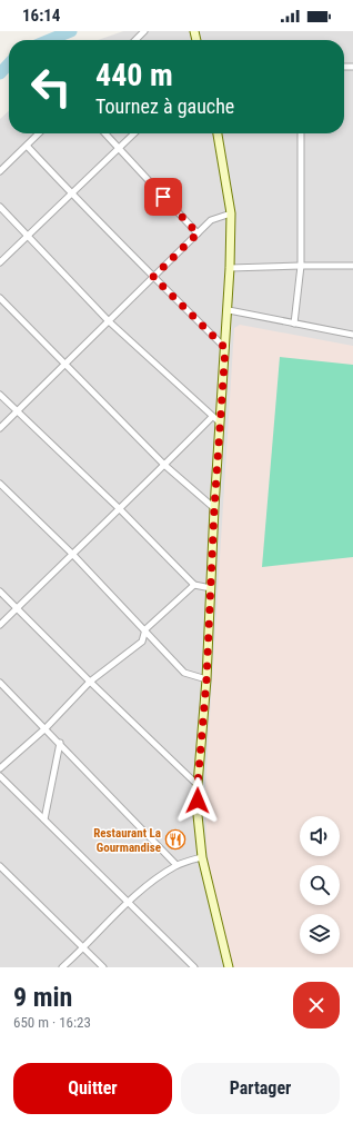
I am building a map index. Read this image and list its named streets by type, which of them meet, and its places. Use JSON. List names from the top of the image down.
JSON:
{
  "places": {
    "restaurant": ["Restaurant La Gourmandise"]
  },
  "page": {
    "status": "16:14",
    "turn": ["440 m", "Tournez à gauche"],
    "heading": ["9 min", "650 m · 16:23"],
    "buttons": ["Quitter", "Partager"]
  }
}
